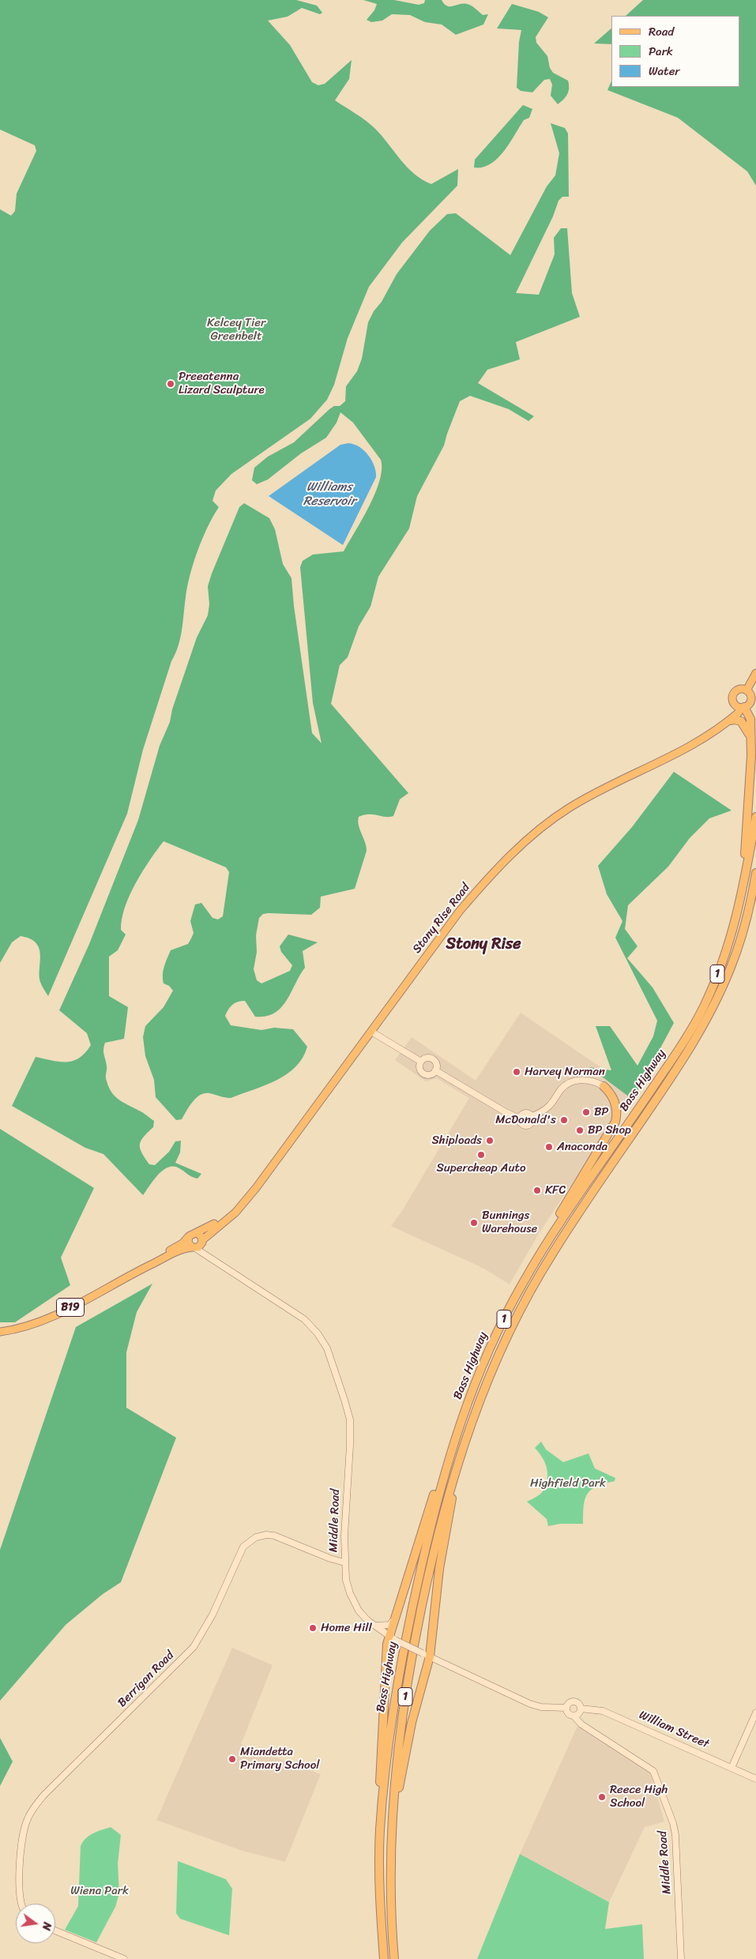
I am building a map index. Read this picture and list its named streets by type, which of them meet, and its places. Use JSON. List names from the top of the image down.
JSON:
{
  "streets": {
    "highway": ["1", "Bass Highway"],
    "main road": ["Stony Rise Road", "B19"],
    "street": ["Middle Road", "Berrigan Road", "William Street"]
  },
  "crossings": [
    ["Stony Rise Road", "B19"],
    ["Stony Rise Road", "Middle Road"],
    ["B19", "Middle Road"],
    ["Middle Road", "Berrigan Road"],
    ["Middle Road", "William Street"]
  ],
  "districts": ["Stony Rise"],
  "water": ["Williams Reservoir"],
  "parks": ["Kelcey Tier Greenbelt", "Highfield Park", "Wiena Park"],
  "places": [
    "Preeatenna Lizard Sculpture",
    "Harvey Norman",
    "BP",
    "McDonald's",
    "BP Shop",
    "Shiploads",
    "Anaconda",
    "Supercheap Auto",
    "KFC",
    "Bunnings Warehouse",
    "Home Hill",
    "Miandetta Primary School",
    "Reece High School"
  ],
  "legend": ["Road", "Park", "Water"],
  "north": "right"
}
